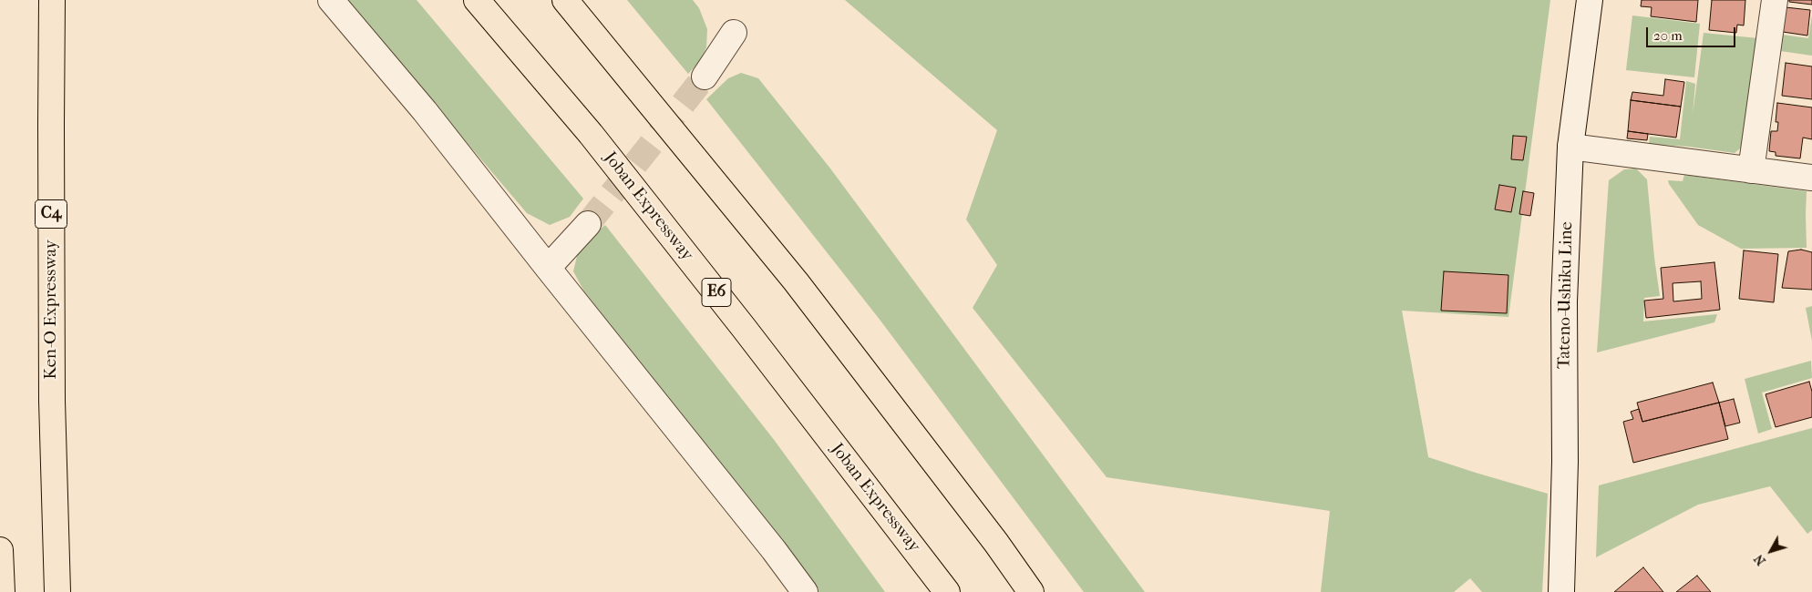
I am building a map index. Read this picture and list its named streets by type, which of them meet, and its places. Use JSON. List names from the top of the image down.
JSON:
{
  "streets": {
    "highway": [
      "Joban Expressway",
      "C4",
      "E6",
      "Ken-O Expressway"
    ],
    "street": ["Tateno-Ushiku Line"]
  },
  "scale_bar": "20 m",
  "north": "bottom left"
}
